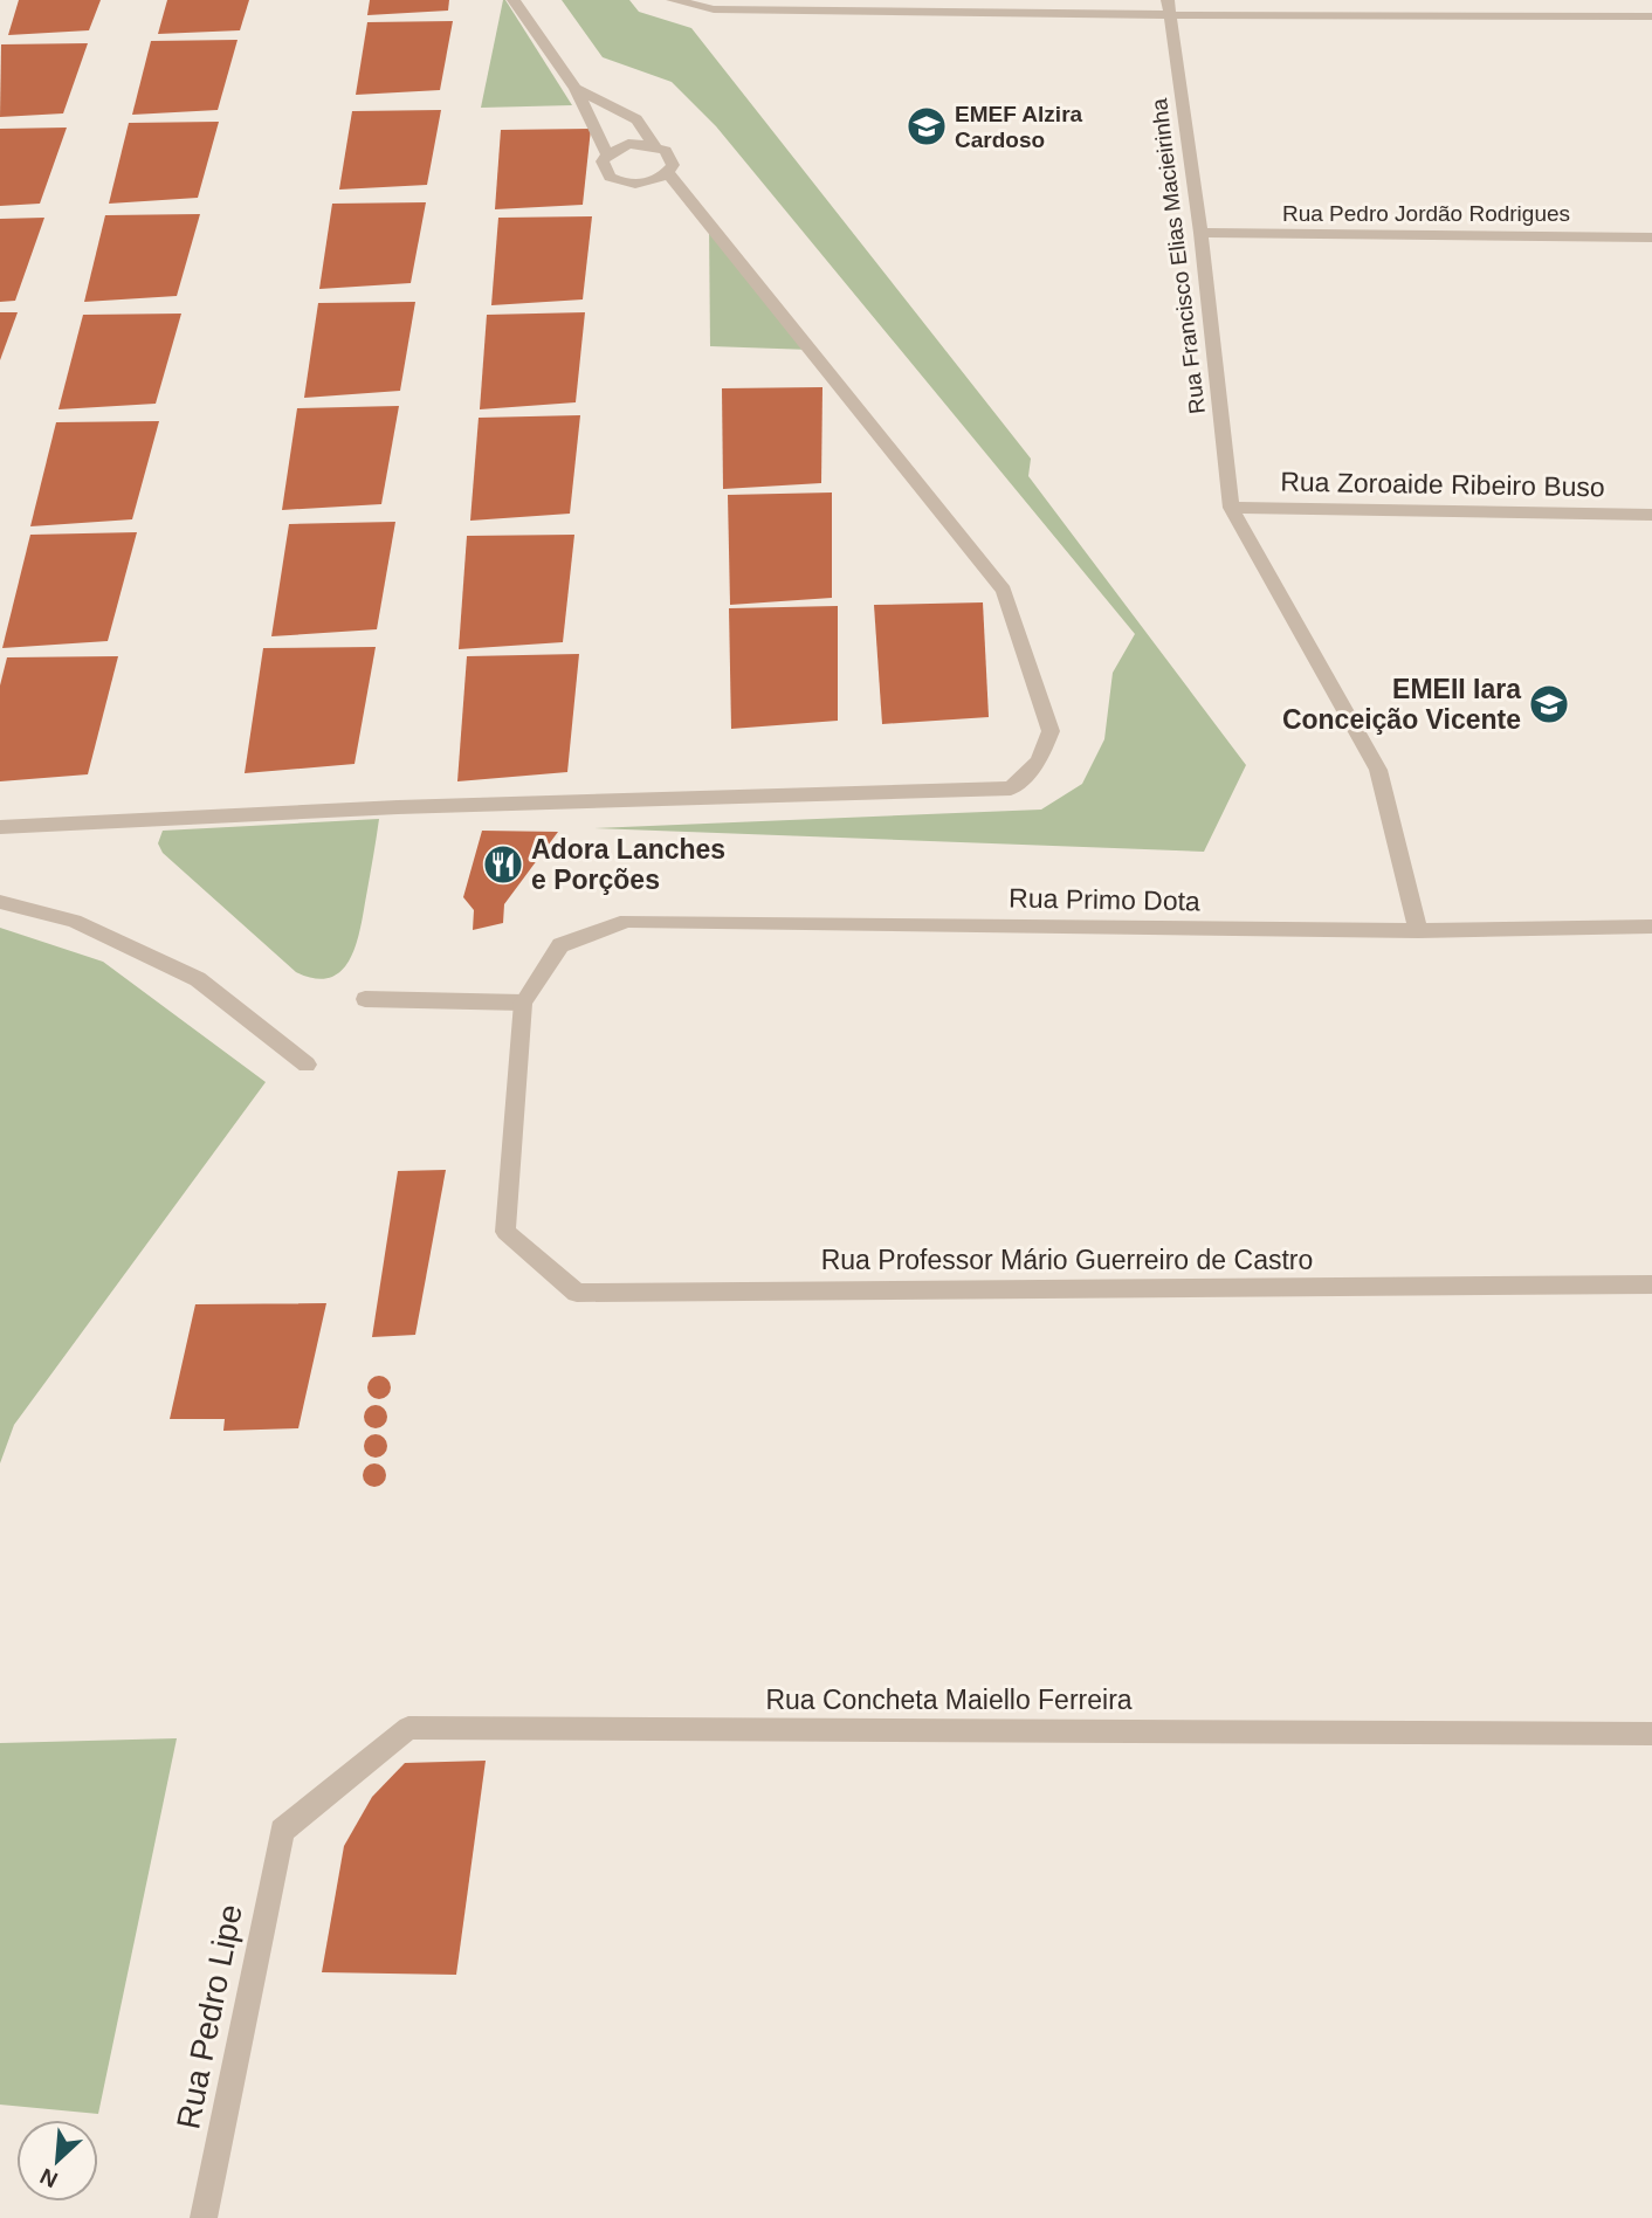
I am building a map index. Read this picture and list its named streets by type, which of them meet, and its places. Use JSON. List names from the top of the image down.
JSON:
{
  "streets": {
    "street": [
      "Rua Pedro Jordão Rodrigues",
      "Rua Francisco Elias Macieirinha",
      "Rua Zoroaide Ribeiro Buso",
      "Rua Primo Dota",
      "Rua Professor Mário Guerreiro de Castro",
      "Rua Concheta Maiello Ferreira",
      "Rua Pedro Lipe"
    ]
  },
  "crossings": [
    ["Rua Pedro Jordão Rodrigues", "Rua Francisco Elias Macieirinha"],
    ["Rua Francisco Elias Macieirinha", "Rua Zoroaide Ribeiro Buso"],
    ["Rua Primo Dota", "Rua Professor Mário Guerreiro de Castro"],
    ["Rua Concheta Maiello Ferreira", "Rua Pedro Lipe"]
  ],
  "places": {
    "school or university": ["EMEF Alzira Cardoso", "EMEII Iara Conceição Vicente"],
    "restaurant": ["Adora Lanches e Porções"]
  },
  "north": "bottom left"
}
